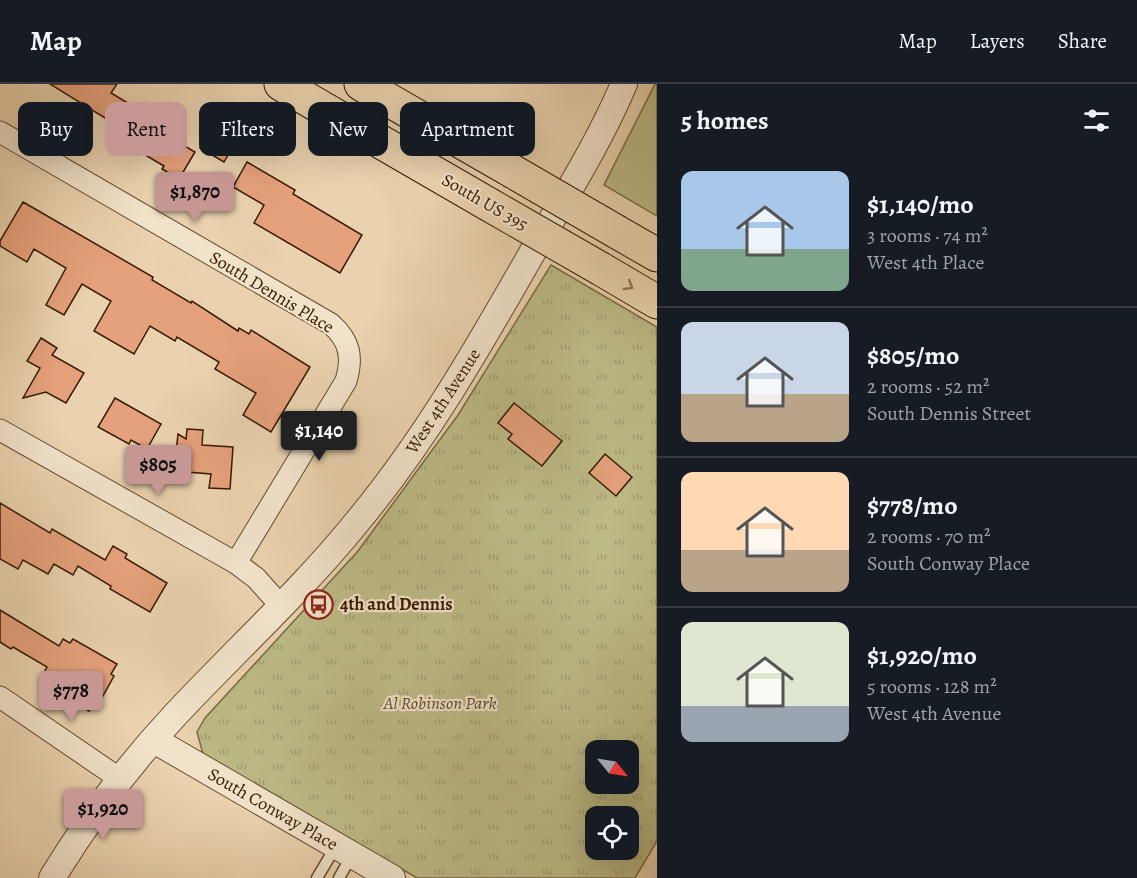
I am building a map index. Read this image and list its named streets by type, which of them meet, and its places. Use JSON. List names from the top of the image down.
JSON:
{
  "streets": {
    "highway": ["South US 395"],
    "street": ["South Dennis Place", "West 4th Avenue", "South Conway Place"]
  },
  "crossings": [
    ["West 4th Avenue", "South Conway Place"]
  ],
  "parks": ["Al Robinson Park"],
  "places": {
    "bus stop": ["4th and Dennis"]
  },
  "north": "bottom right",
  "page": {
    "header": "Map",
    "nav": ["Map", "Layers", "Share"],
    "heading": "5 homes",
    "chip": [
      "Buy",
      "Rent",
      "Filters",
      "New",
      "Apartment"
    ],
    "list": [
      {
        "name": "$1,140/mo",
        "note": "3 rooms · 74 m² · West 4th Place"
      },
      {
        "name": "$805/mo",
        "note": "2 rooms · 52 m² · South Dennis Street"
      },
      {
        "name": "$778/mo",
        "note": "2 rooms · 70 m² · South Conway Place"
      },
      {
        "name": "$1,920/mo",
        "note": "5 rooms · 128 m² · West 4th Avenue"
      }
    ],
    "price": [
      "$1,870",
      "$1,140",
      "$805",
      "$778",
      "$1,920"
    ]
  }
}
